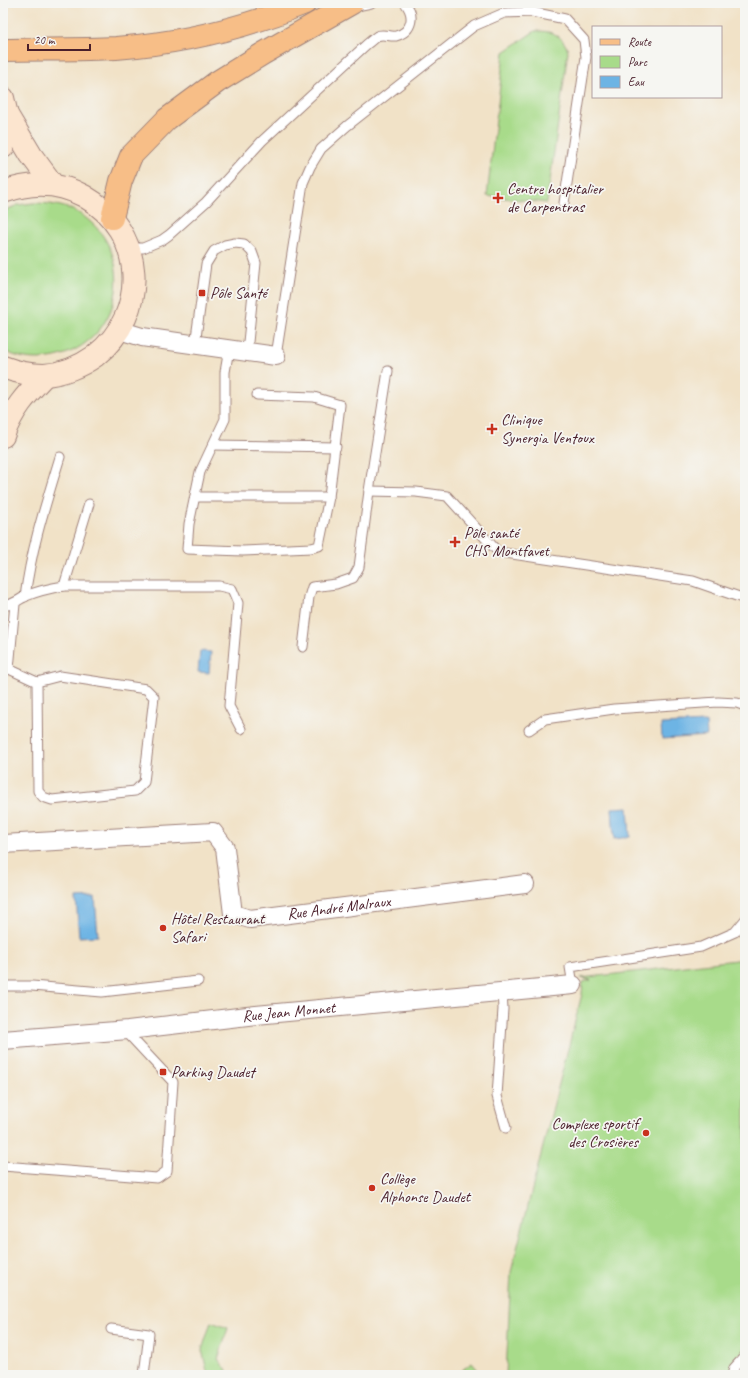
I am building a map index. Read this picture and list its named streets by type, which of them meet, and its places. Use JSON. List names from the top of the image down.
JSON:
{
  "streets": {
    "street": ["Rue André Malraux", "Rue Jean Monnet"]
  },
  "places": {
    "health": ["Centre hospitalier de Carpentras", "Clinique Synergia Ventoux", "Pôle santé CHS Montfavet"],
    "transit": ["Pôle Santé", "Parking Daudet"],
    "other": ["Hôtel Restaurant Safari", "Complexe sportif des Crosières", "Collège Alphonse Daudet"]
  },
  "legend": ["Route", "Parc", "Eau"],
  "scale_bar": "20 m"
}
